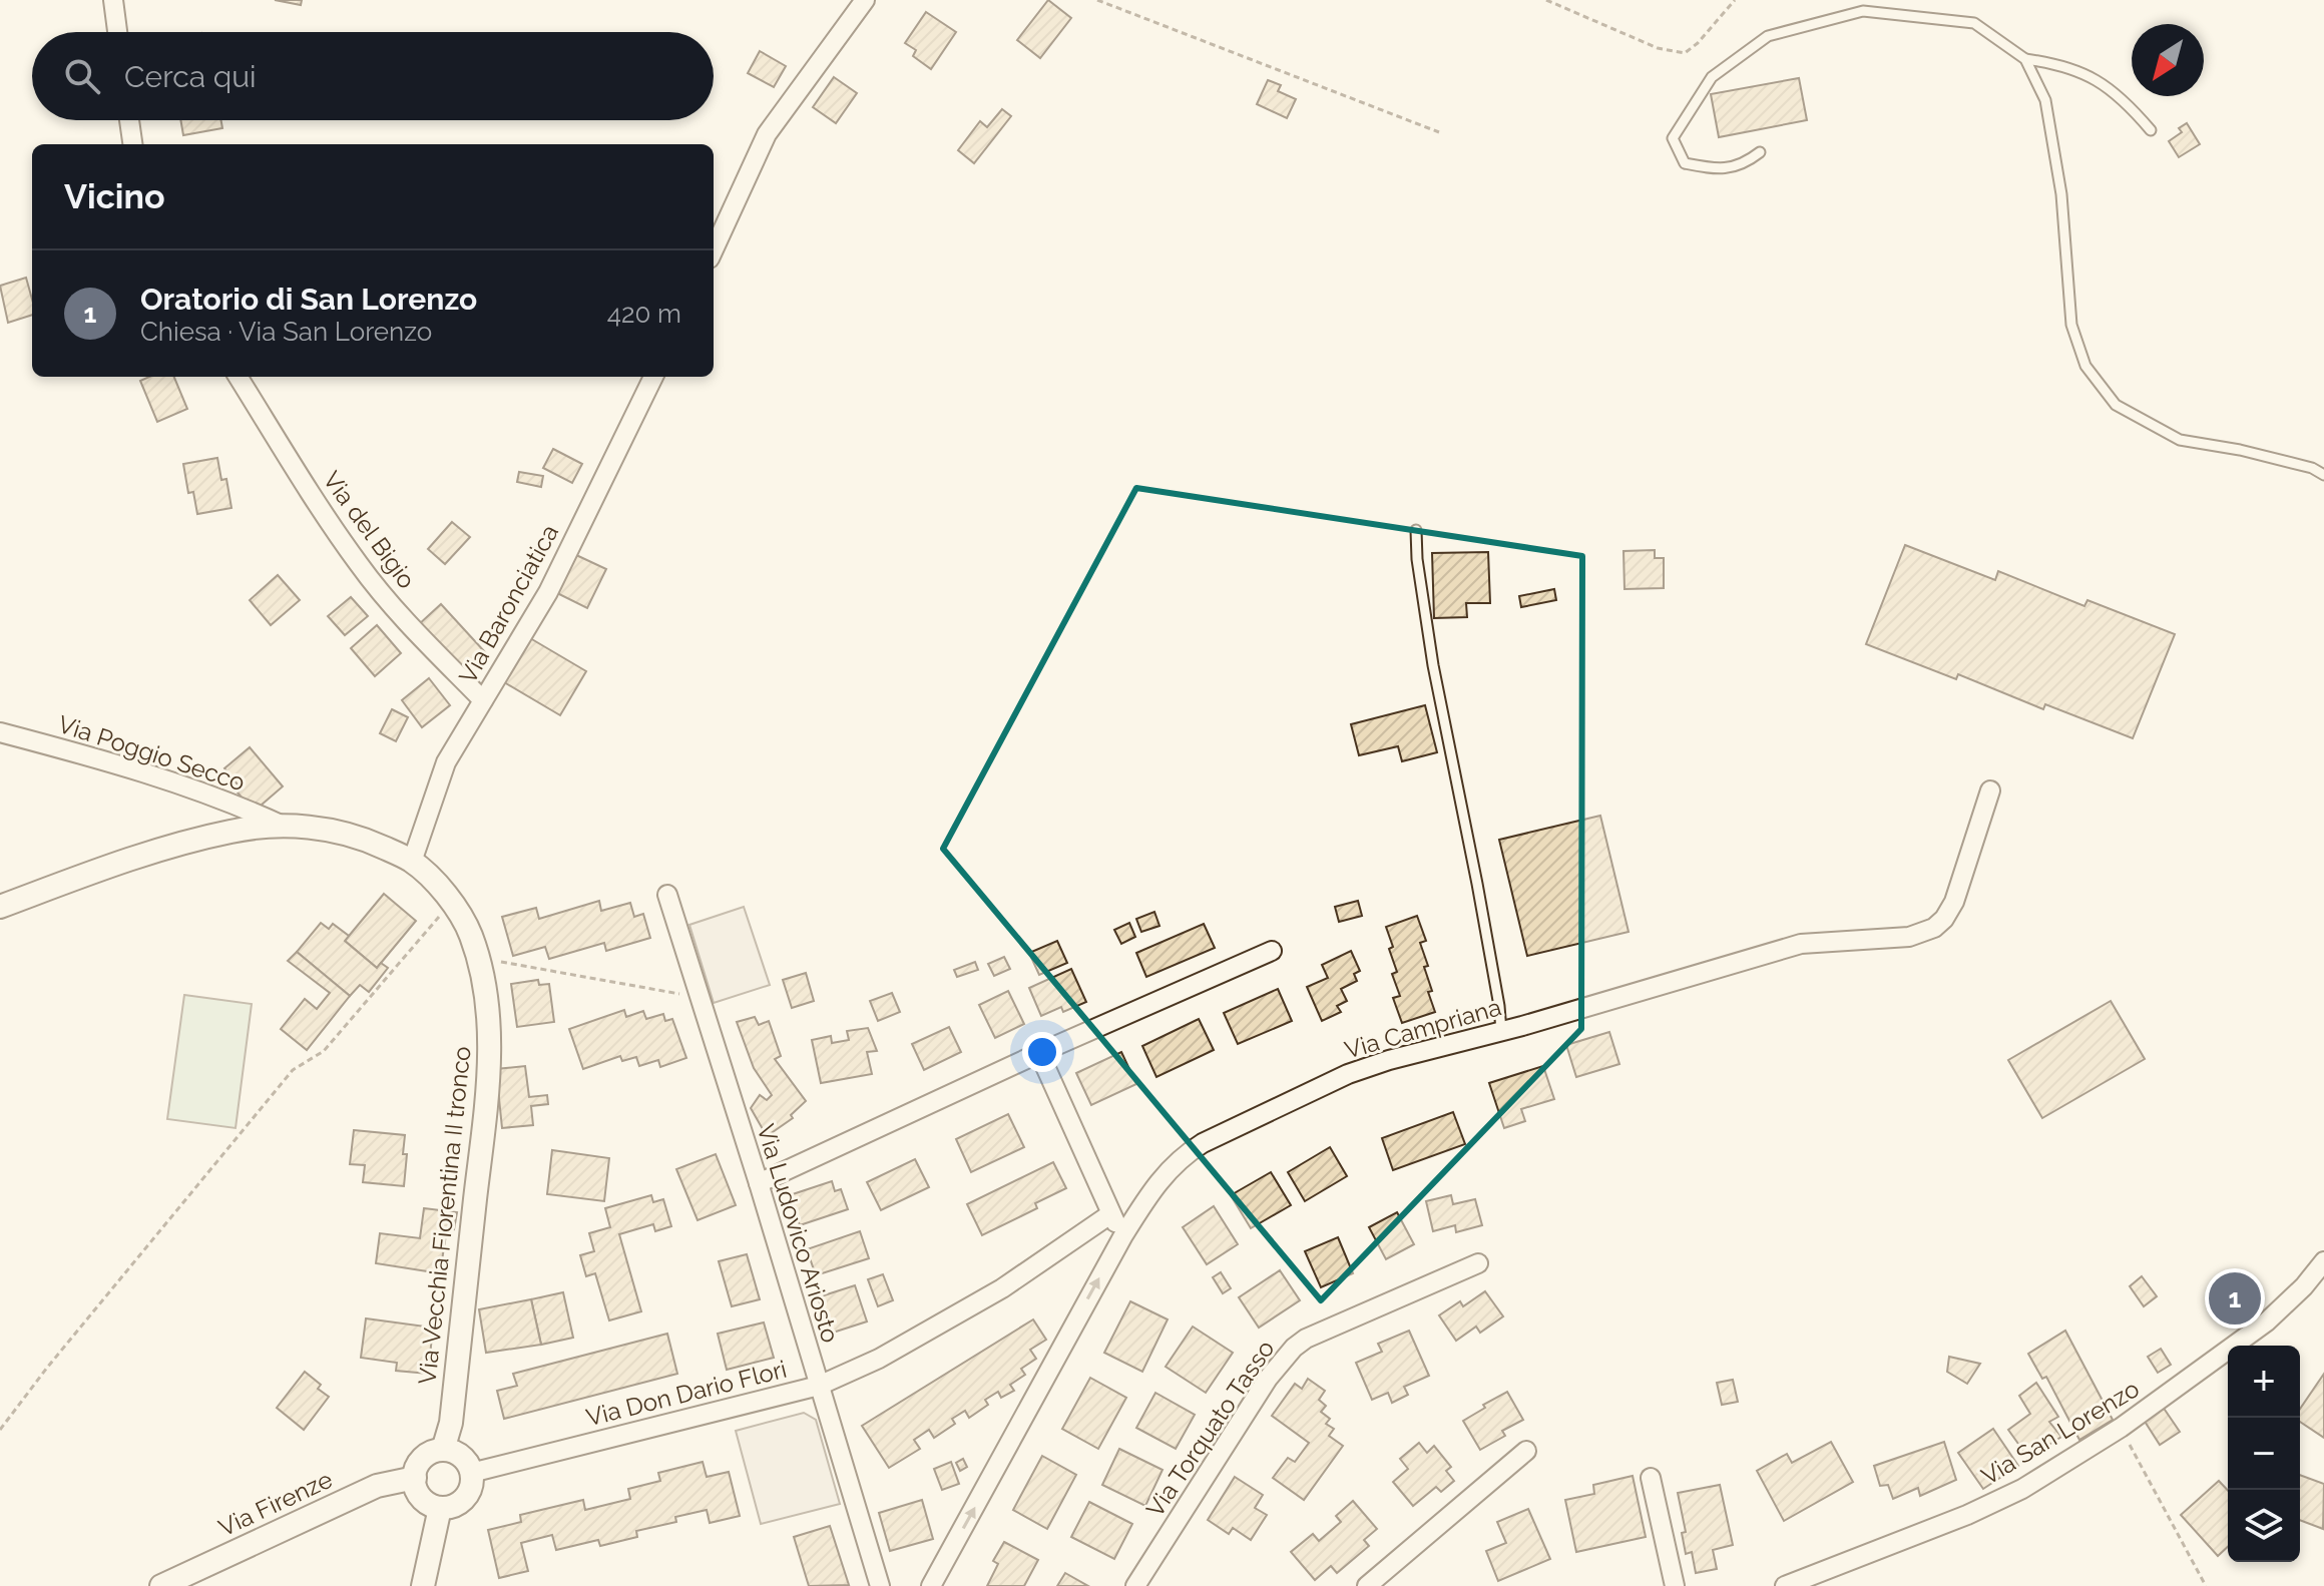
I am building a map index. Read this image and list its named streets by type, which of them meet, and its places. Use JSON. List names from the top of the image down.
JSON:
{
  "streets": {
    "street": [
      "Via del Bigio",
      "Via Baronciatica",
      "Via Poggio Secco",
      "Via Campriana",
      "Via Vecchia Fiorentina II tronco",
      "Via Ludovico Ariosto",
      "Via Don Dario Flori",
      "Via Torquato Tasso",
      "Via San Lorenzo",
      "Via Firenze"
    ]
  },
  "crossings": [
    ["Via del Bigio", "Via Baronciatica"],
    ["Via Baronciatica", "Via Vecchia Fiorentina II tronco"],
    ["Via Poggio Secco", "Via Vecchia Fiorentina II tronco"],
    ["Via Vecchia Fiorentina II tronco", "Via Don Dario Flori"],
    ["Via Vecchia Fiorentina II tronco", "Via Firenze"],
    ["Via Ludovico Ariosto", "Via Don Dario Flori"],
    ["Via Don Dario Flori", "Via Firenze"]
  ],
  "north": "bottom left",
  "page": {
    "search": "Cerca qui",
    "heading": "Vicino",
    "list": [
      {
        "mark": "1",
        "name": "Oratorio di San Lorenzo",
        "note": "Chiesa · Via San Lorenzo",
        "value": "420 m"
      }
    ],
    "pins": "1",
    "map_buttons": ["+", "−"]
  }
}
